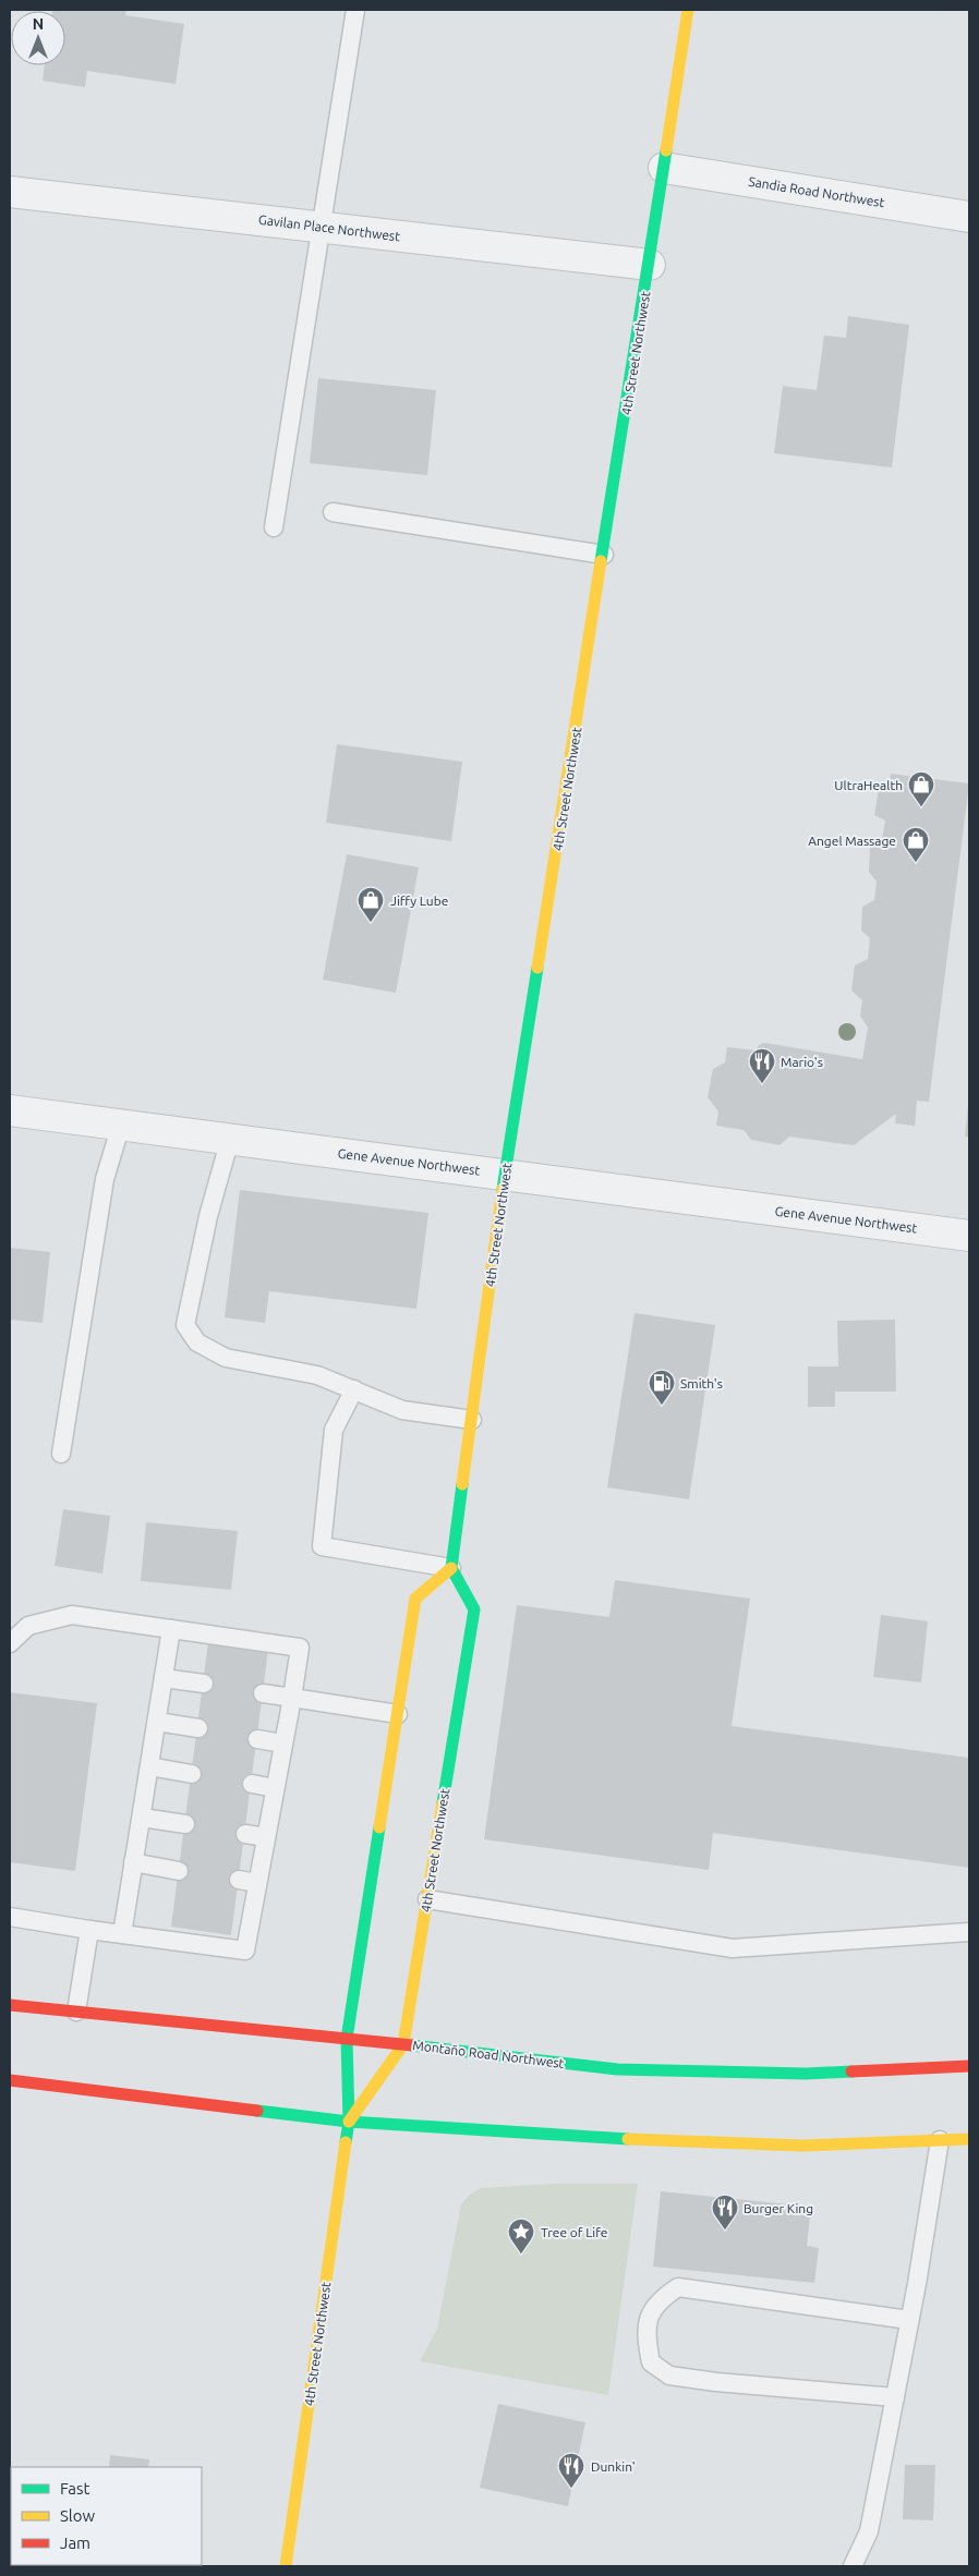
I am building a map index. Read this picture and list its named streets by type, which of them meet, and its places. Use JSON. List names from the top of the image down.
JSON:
{
  "streets": {
    "main road": ["4th Street Northwest", "Montaño Road Northwest"],
    "street": ["Sandia Road Northwest", "Gavilan Place Northwest", "Gene Avenue Northwest"]
  },
  "crossings": [
    ["Sandia Road Northwest", "4th Street Northwest"],
    ["Gavilan Place Northwest", "4th Street Northwest"],
    ["4th Street Northwest", "Gene Avenue Northwest"],
    ["4th Street Northwest", "Montaño Road Northwest"]
  ],
  "places": {
    "shop": ["UltraHealth", "Angel Massage", "Jiffy Lube"],
    "restaurant": ["Mario's", "Burger King", "Dunkin'"],
    "fuel station": ["Smith's"],
    "place": ["Tree of Life"]
  },
  "legend": ["Fast", "Slow", "Jam"],
  "north": "top"
}
